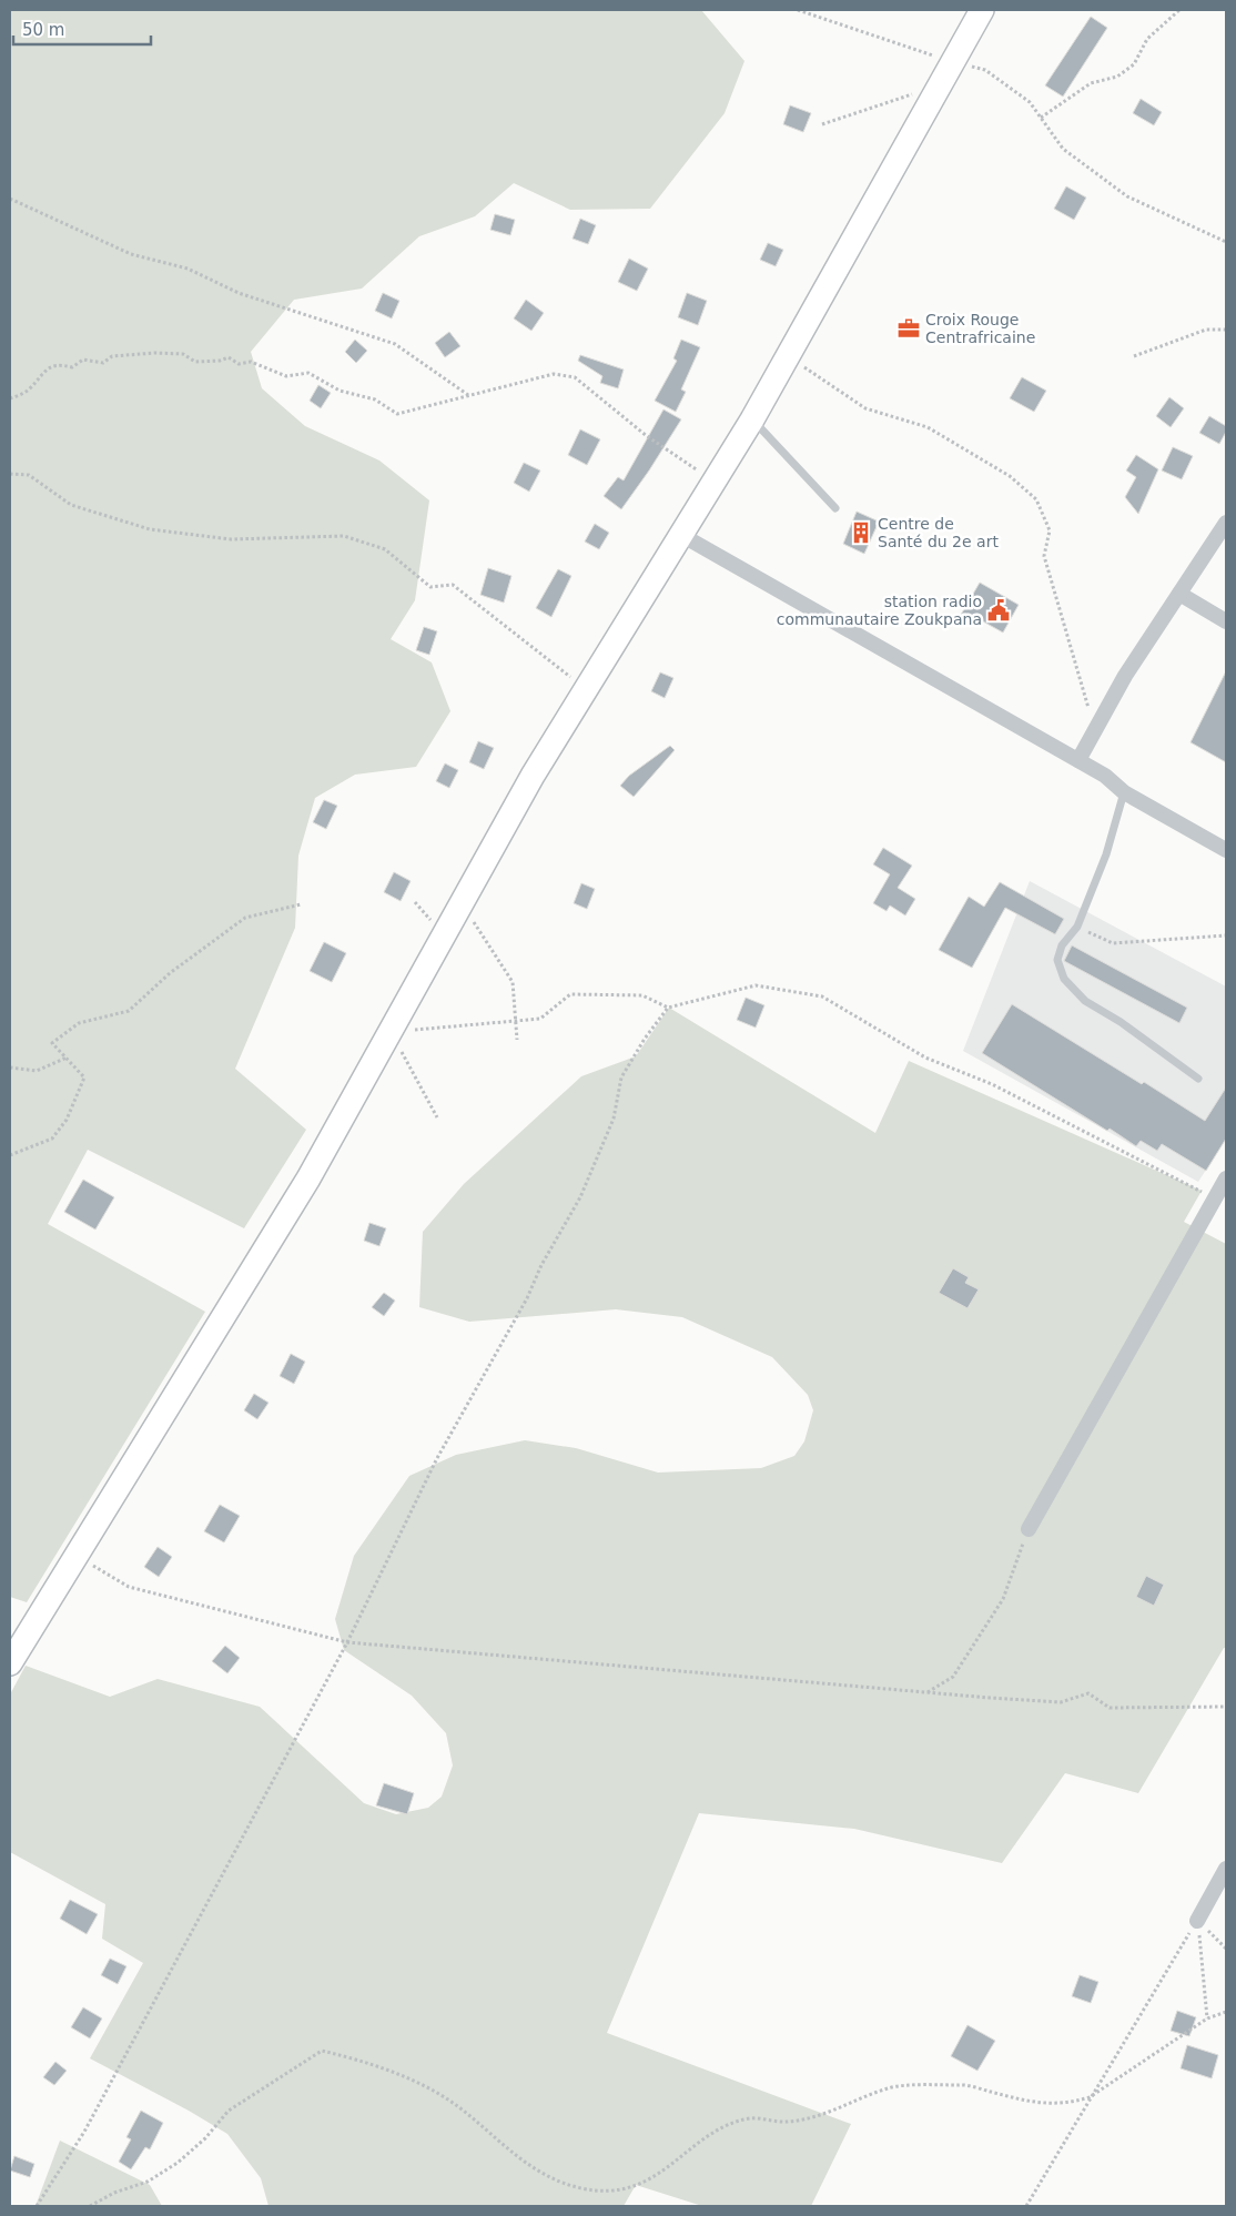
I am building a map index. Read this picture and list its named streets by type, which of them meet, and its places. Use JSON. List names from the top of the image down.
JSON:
{
  "places": {
    "office": ["Croix Rouge Centrafricaine"],
    "building": ["Centre de Santé du 2e art"],
    "public building": ["station radio communautaire Zoukpana"]
  },
  "scale_bar": "50 m"
}
